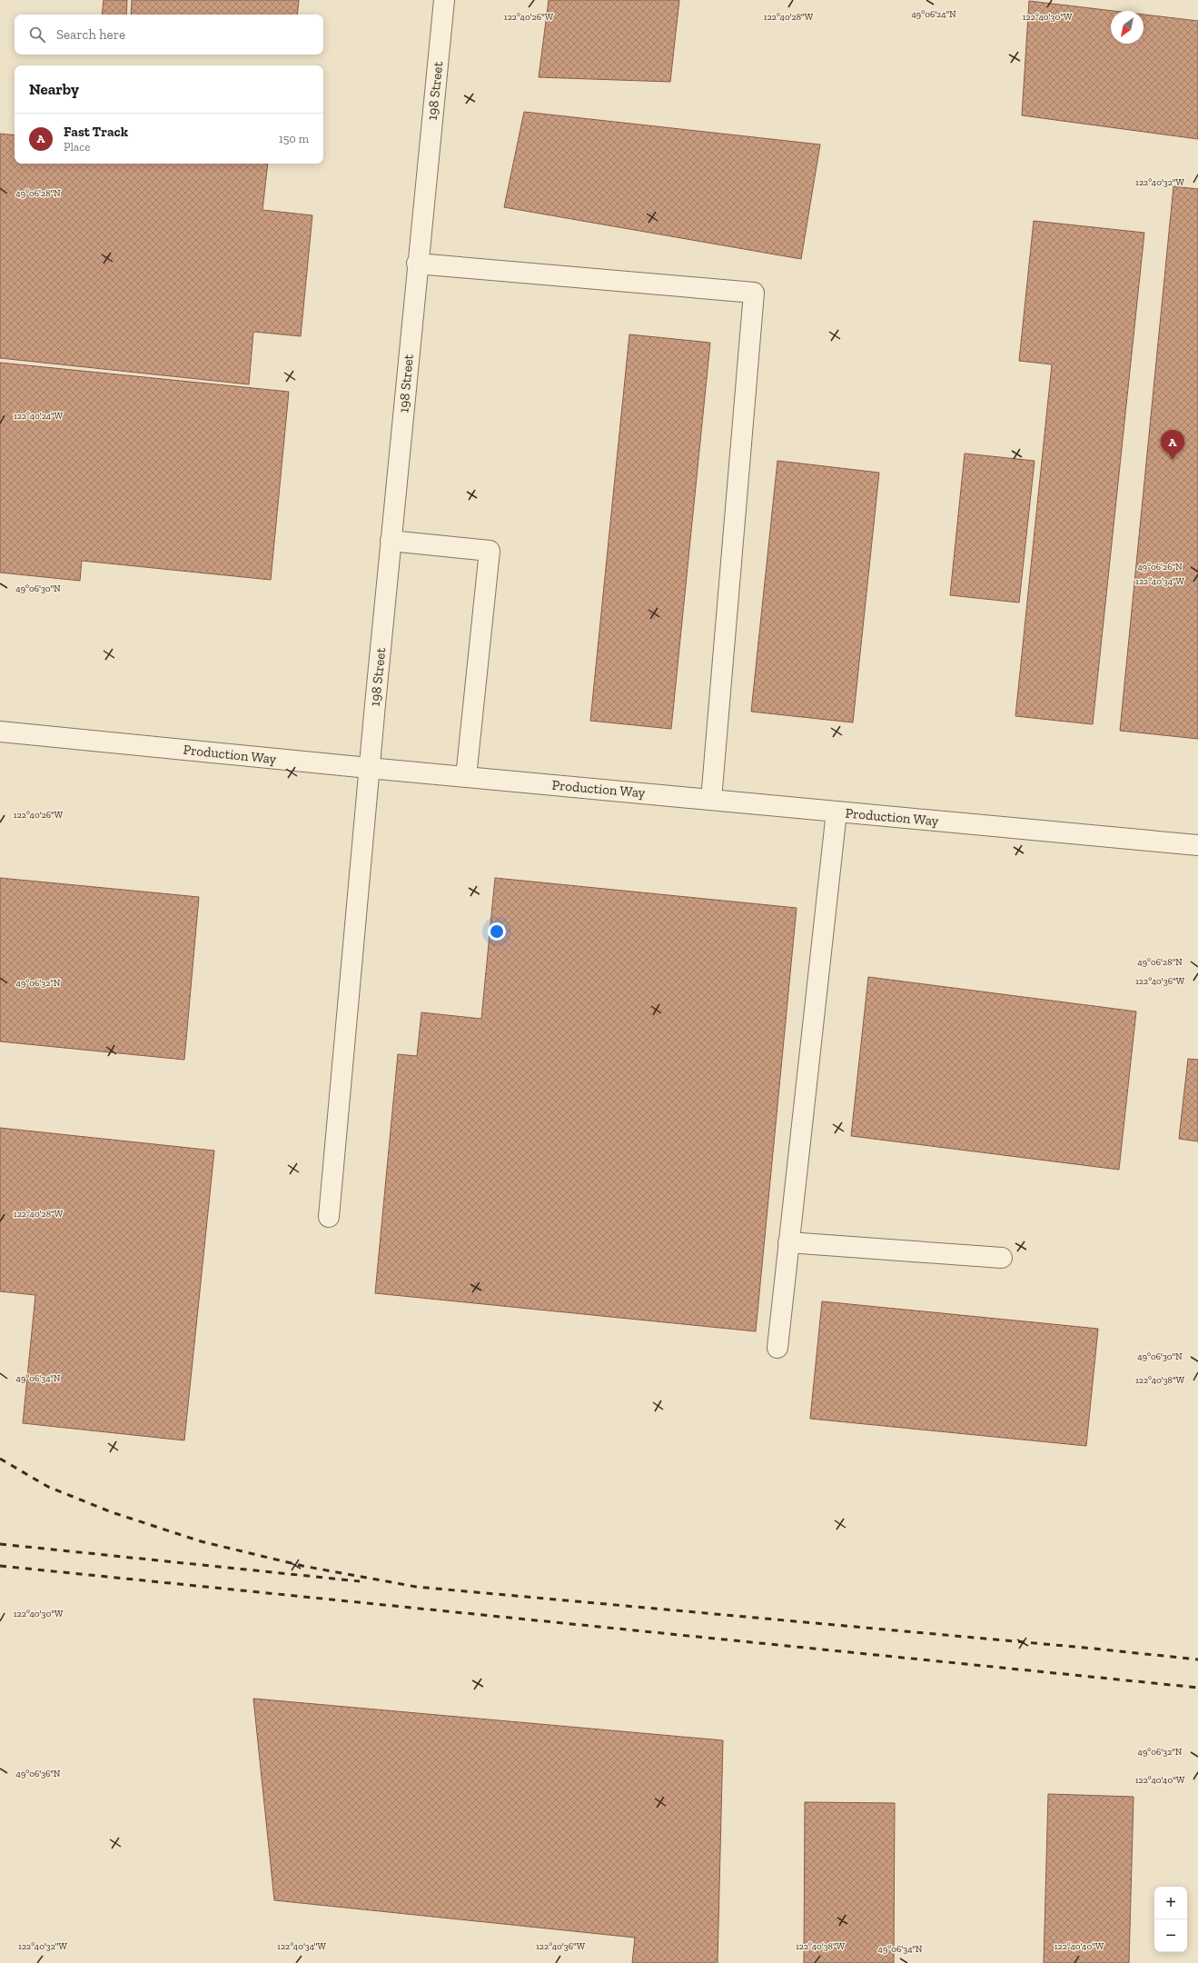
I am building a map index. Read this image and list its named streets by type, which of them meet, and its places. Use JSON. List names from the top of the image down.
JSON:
{
  "streets": {
    "street": ["198 Street", "Production Way"]
  },
  "crossings": [
    ["198 Street", "Production Way"]
  ],
  "north": "bottom left",
  "page": {
    "search": "Search here",
    "heading": "Nearby",
    "list": [
      {
        "mark": "A",
        "name": "Fast Track",
        "note": "Place",
        "value": "150 m"
      }
    ],
    "pins": "A",
    "map_buttons": ["+", "−"]
  },
  "coordinates": [
    "49°06'24\"N",
    "122°40'28\"W",
    "122°40'26\"W",
    "122°40'30\"W",
    "122°40'32\"W",
    "49°06'28\"N",
    "122°40'24\"W",
    "49°06'26\"N",
    "122°40'34\"W",
    "49°06'30\"N",
    "122°40'36\"W",
    "49°06'32\"N",
    "49°06'34\"N",
    "122°40'38\"W",
    "49°06'36\"N",
    "122°40'40\"W"
  ]
}
